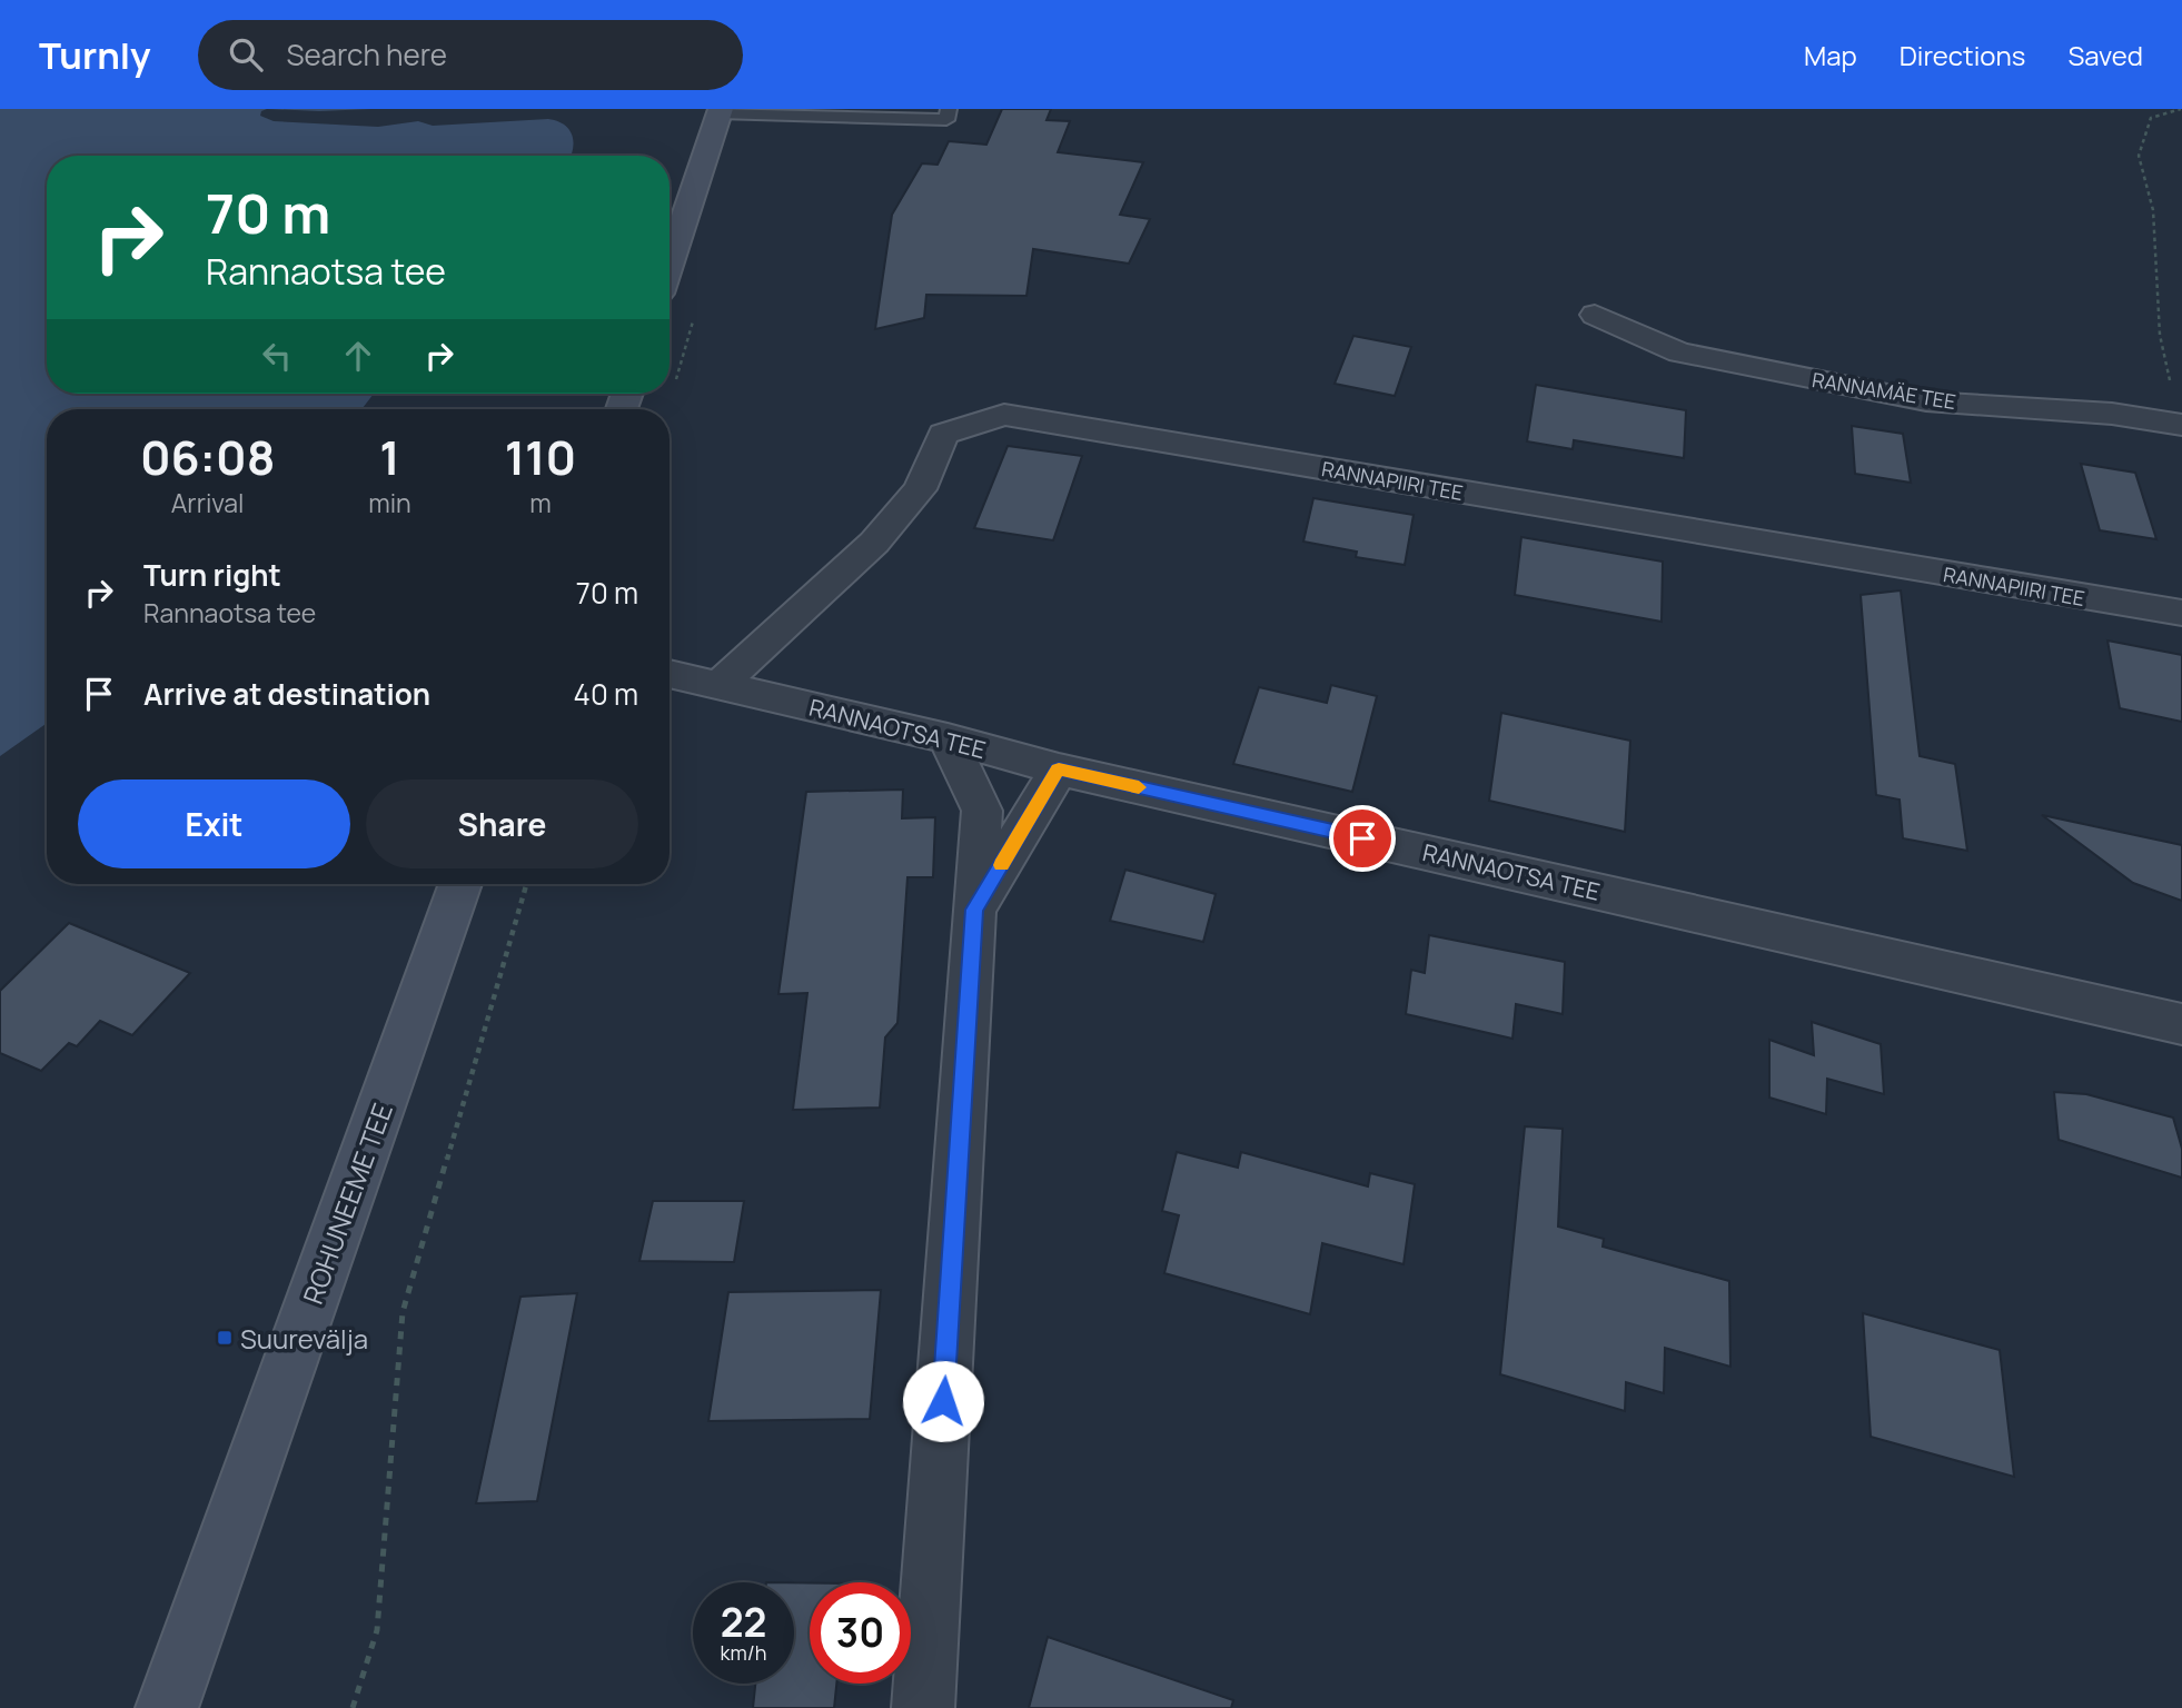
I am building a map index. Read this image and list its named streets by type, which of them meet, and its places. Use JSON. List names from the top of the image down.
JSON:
{
  "streets": {
    "street": [
      "RANNAMÄE TEE",
      "RANNAPIIRI TEE",
      "RANNAOTSA TEE",
      "ROHUNEEME TEE"
    ]
  },
  "crossings": [
    ["RANNAPIIRI TEE", "RANNAOTSA TEE"]
  ],
  "places": {
    "transit": ["Suurevälja"]
  },
  "page": {
    "header": "Turnly",
    "search": "Search here",
    "nav": ["Map", "Directions", "Saved"],
    "turn": ["70 m", "Rannaotsa tee"],
    "eta": [
      "06:08",
      "Arrival",
      "1",
      "min",
      "110",
      "m"
    ],
    "list": [
      {
        "name": "Turn right",
        "note": "Rannaotsa tee",
        "value": "70 m"
      },
      {
        "name": "Arrive at destination",
        "value": "40 m"
      }
    ],
    "buttons": ["Exit", "Share"],
    "speed": "22 km/h",
    "limit": "30"
  }
}
